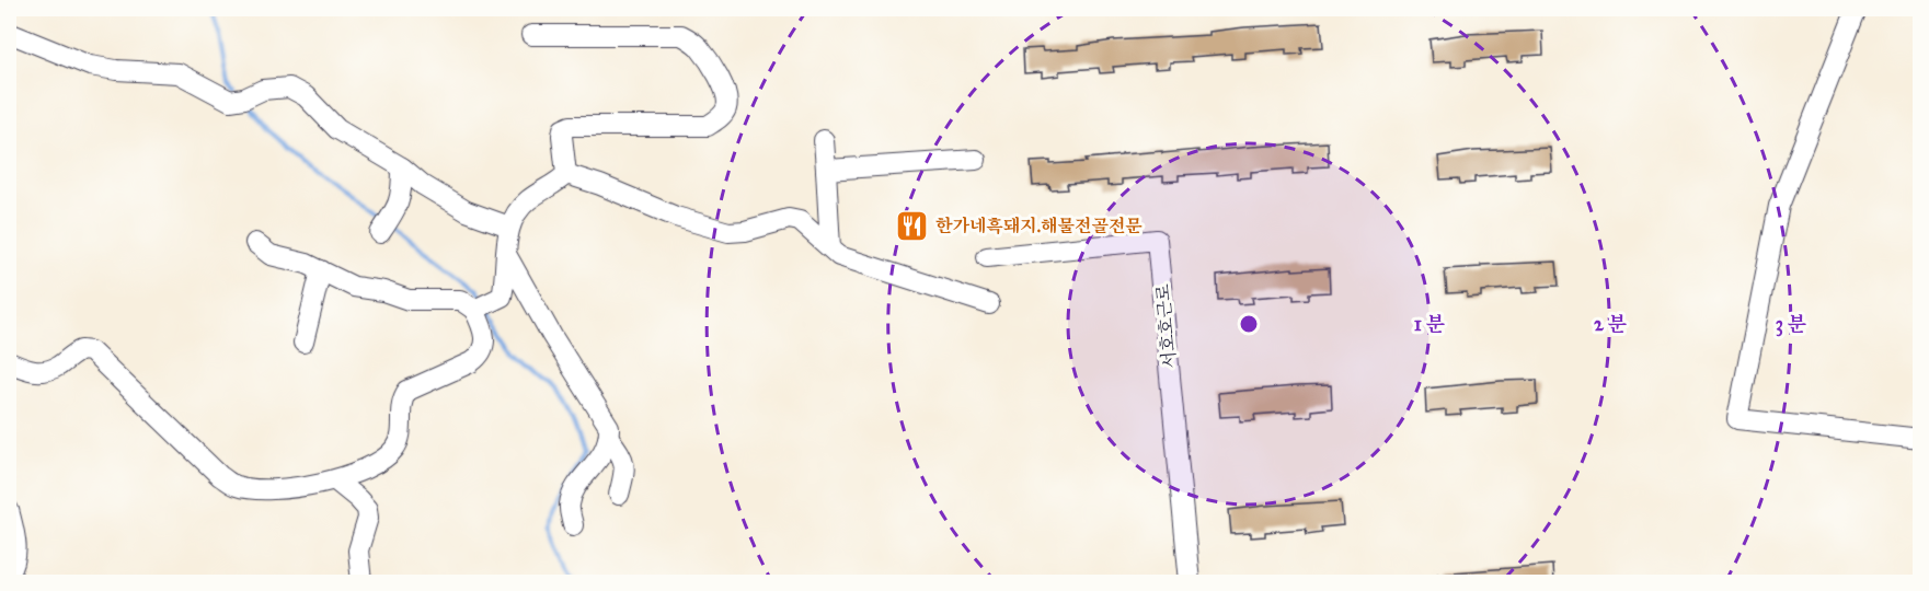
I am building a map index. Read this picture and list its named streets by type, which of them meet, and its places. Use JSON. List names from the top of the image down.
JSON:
{
  "streets": {
    "street": ["서호호근로"]
  },
  "places": {
    "restaurant": ["한가네흑돼지.해물전골전문"]
  },
  "rings": ["1 분", "2 분", "3 분"]
}
